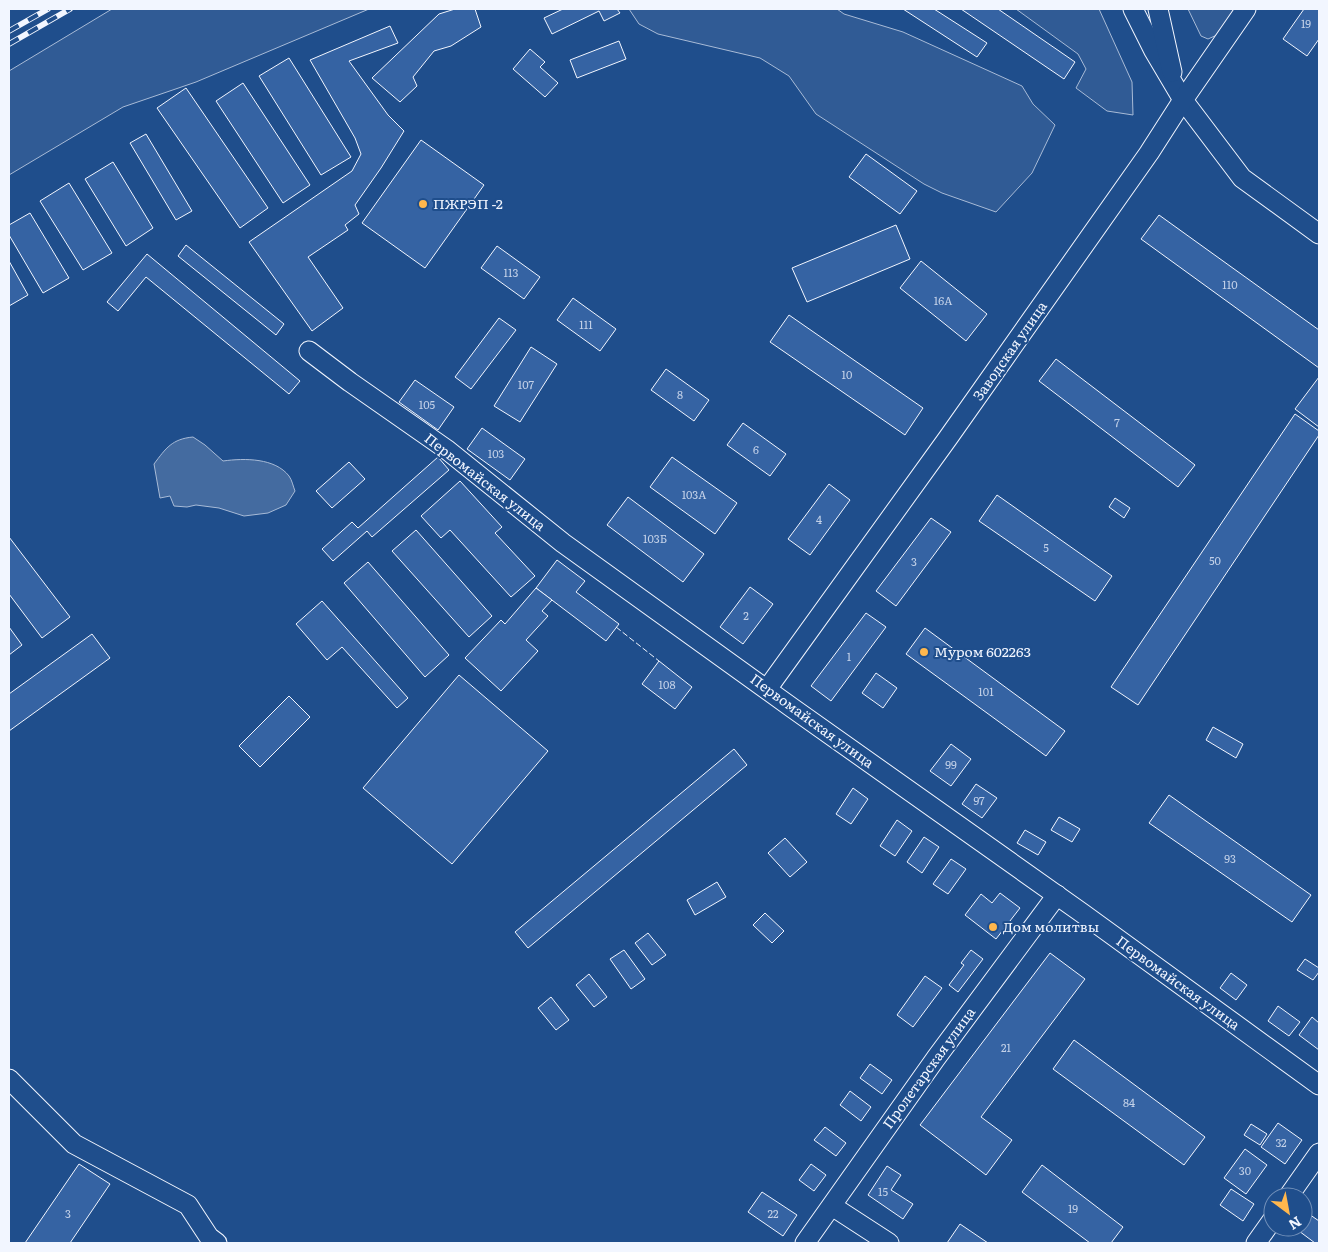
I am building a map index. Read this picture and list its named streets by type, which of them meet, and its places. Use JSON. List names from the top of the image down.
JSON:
{
  "streets": {
    "street": ["Заводская улица", "Первомайская улица", "Пролетарская улица"]
  },
  "crossings": [
    ["Заводская улица", "Первомайская улица"],
    ["Первомайская улица", "Пролетарская улица"]
  ],
  "places": ["ПЖРЭП -2", "Муром 602263", "Дом молитвы"],
  "house_numbers": [
    "19",
    "113",
    "110",
    "16А",
    "111",
    "10",
    "107",
    "8",
    "105",
    "7",
    "6",
    "103",
    "103А",
    "4",
    "103Б",
    "5",
    "50",
    "3",
    "2",
    "1",
    "108",
    "101",
    "99",
    "97",
    "93",
    "21",
    "84",
    "32",
    "30",
    "15",
    "19",
    "3",
    "22"
  ],
  "north": "bottom right"
}
